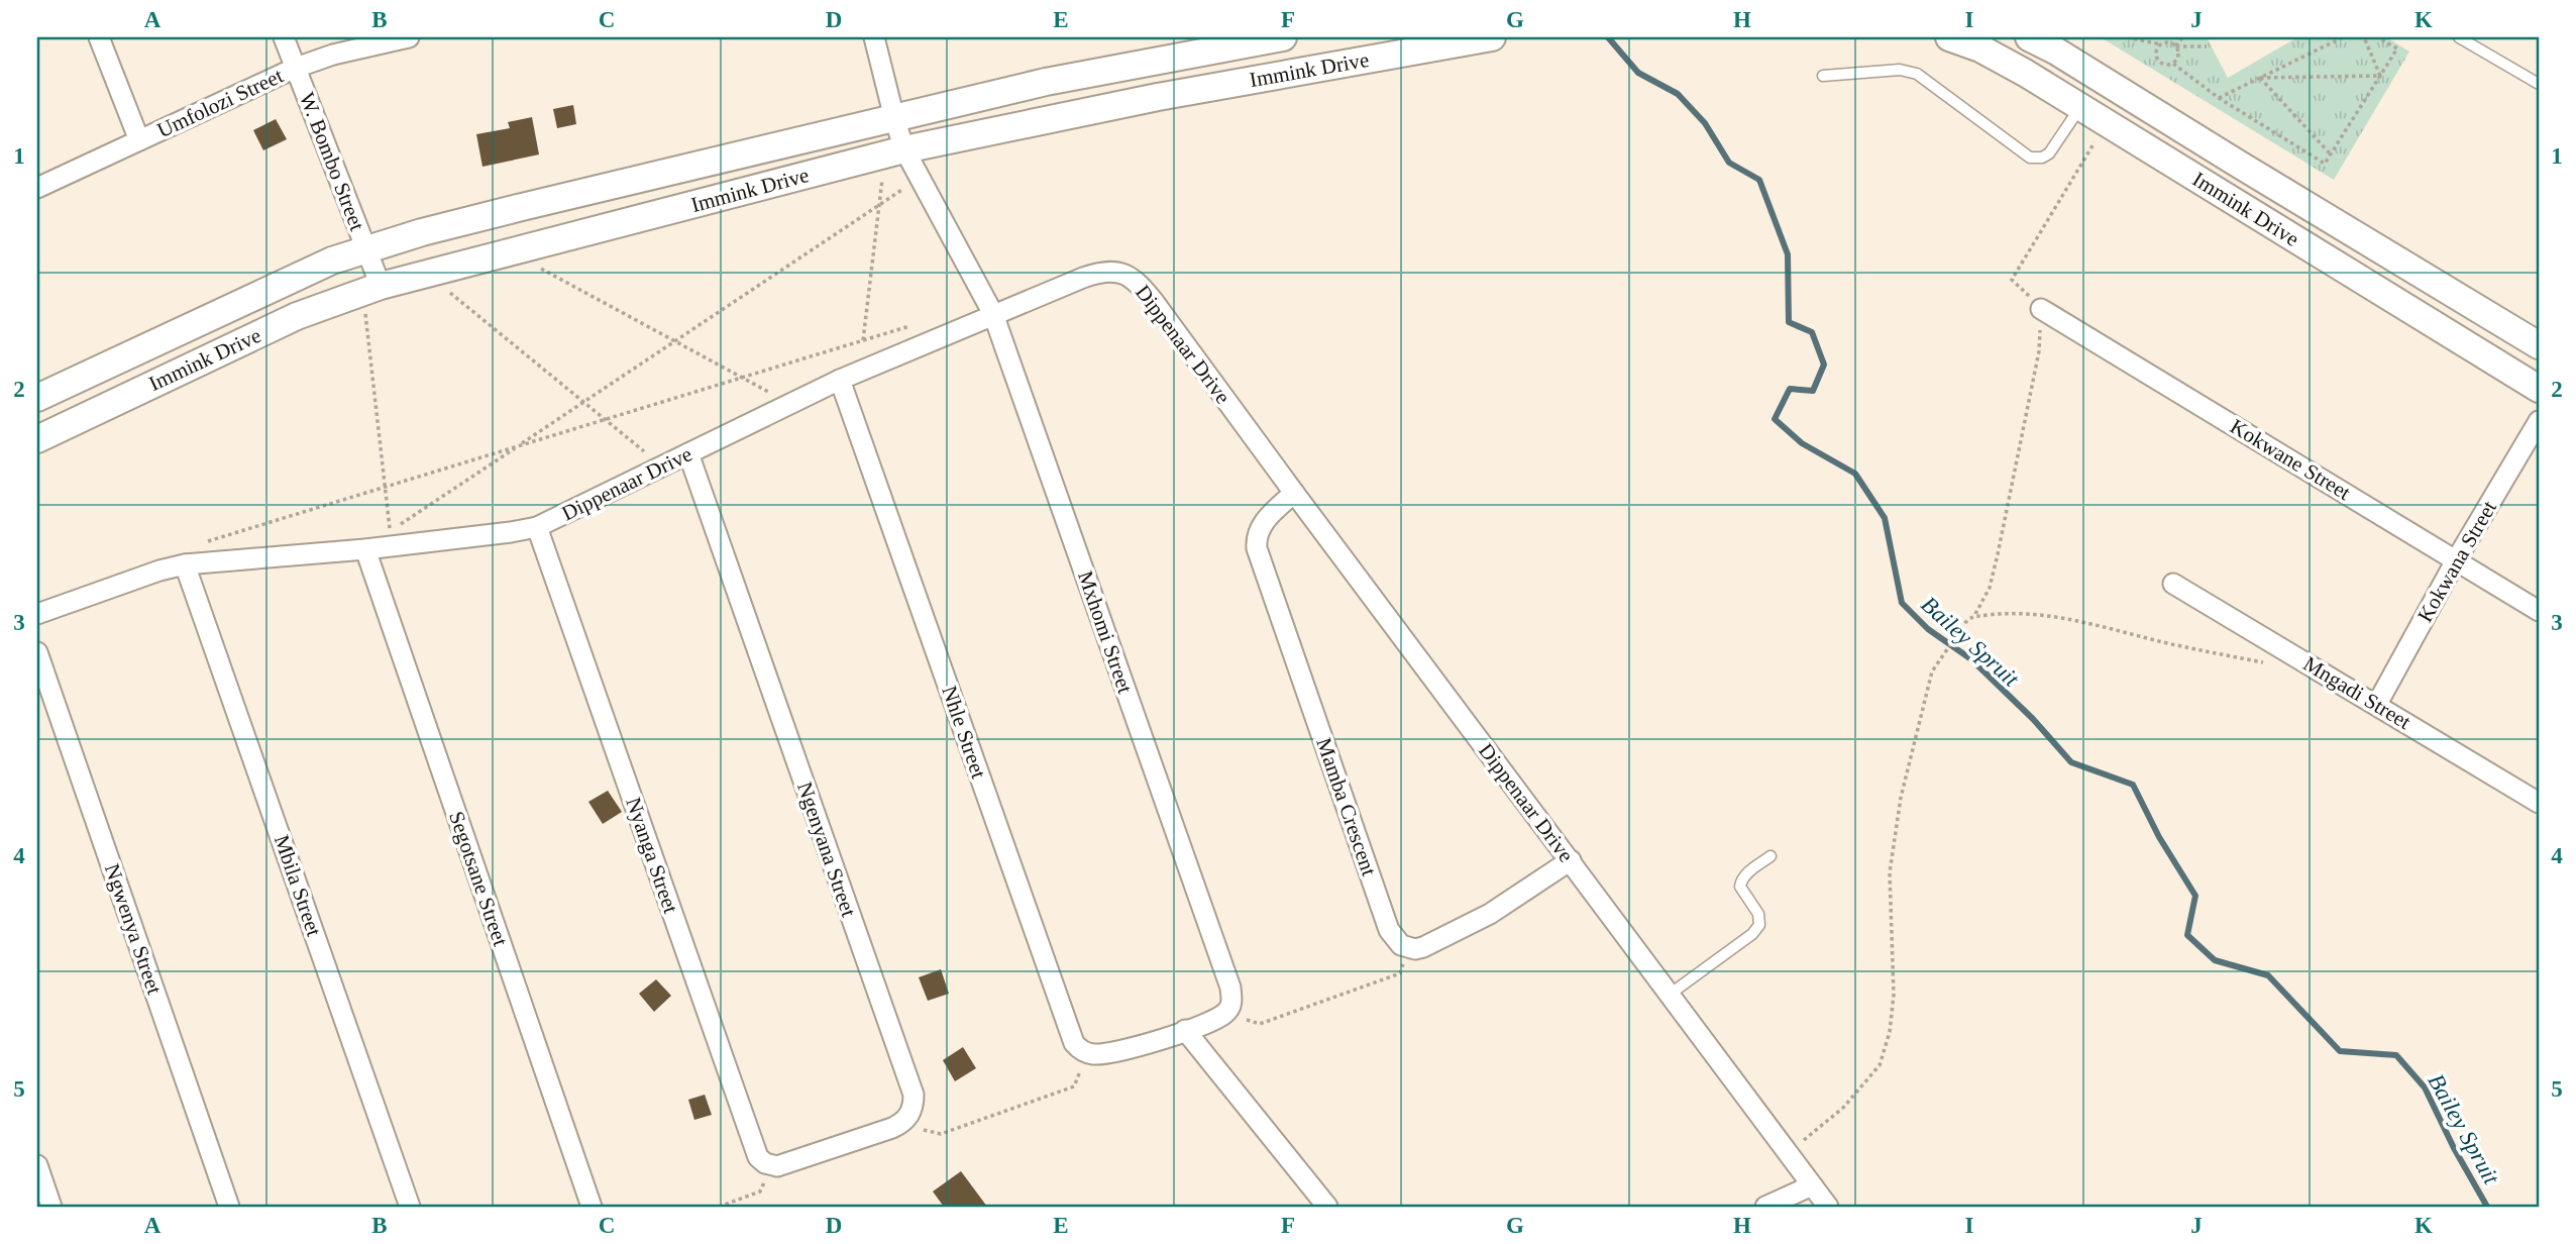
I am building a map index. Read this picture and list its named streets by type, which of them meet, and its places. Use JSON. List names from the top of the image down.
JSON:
{
  "streets": {
    "main road": ["Immink Drive"],
    "street": [
      "Umfolozi Street",
      "W. Bombo Street",
      "Dippenaar Drive",
      "Kokwane Street",
      "Kokwana Street",
      "Mxhomi Street",
      "Mngadi Street",
      "Nhle Street",
      "Mamba Crescent",
      "Ngenyana Street",
      "Nyanga Street",
      "Segotsane Street",
      "Mbila Street",
      "Ngwenya Street"
    ]
  },
  "crossings": [
    ["Immink Drive", "W. Bombo Street"],
    ["Immink Drive", "Mxhomi Street"],
    ["Umfolozi Street", "W. Bombo Street"],
    ["Dippenaar Drive", "Mxhomi Street"],
    ["Dippenaar Drive", "Nhle Street"],
    ["Dippenaar Drive", "Mamba Crescent"],
    ["Dippenaar Drive", "Ngenyana Street"],
    ["Dippenaar Drive", "Nyanga Street"],
    ["Dippenaar Drive", "Segotsane Street"],
    ["Dippenaar Drive", "Mbila Street"],
    ["Kokwane Street", "Kokwana Street"],
    ["Kokwana Street", "Mngadi Street"]
  ],
  "water": ["Bailey Spruit"],
  "grid": {
    "columns": [
      "A",
      "B",
      "C",
      "D",
      "E",
      "F",
      "G",
      "H",
      "I",
      "J",
      "K"
    ],
    "rows": [
      "1",
      "2",
      "3",
      "4",
      "5"
    ]
  }
}
